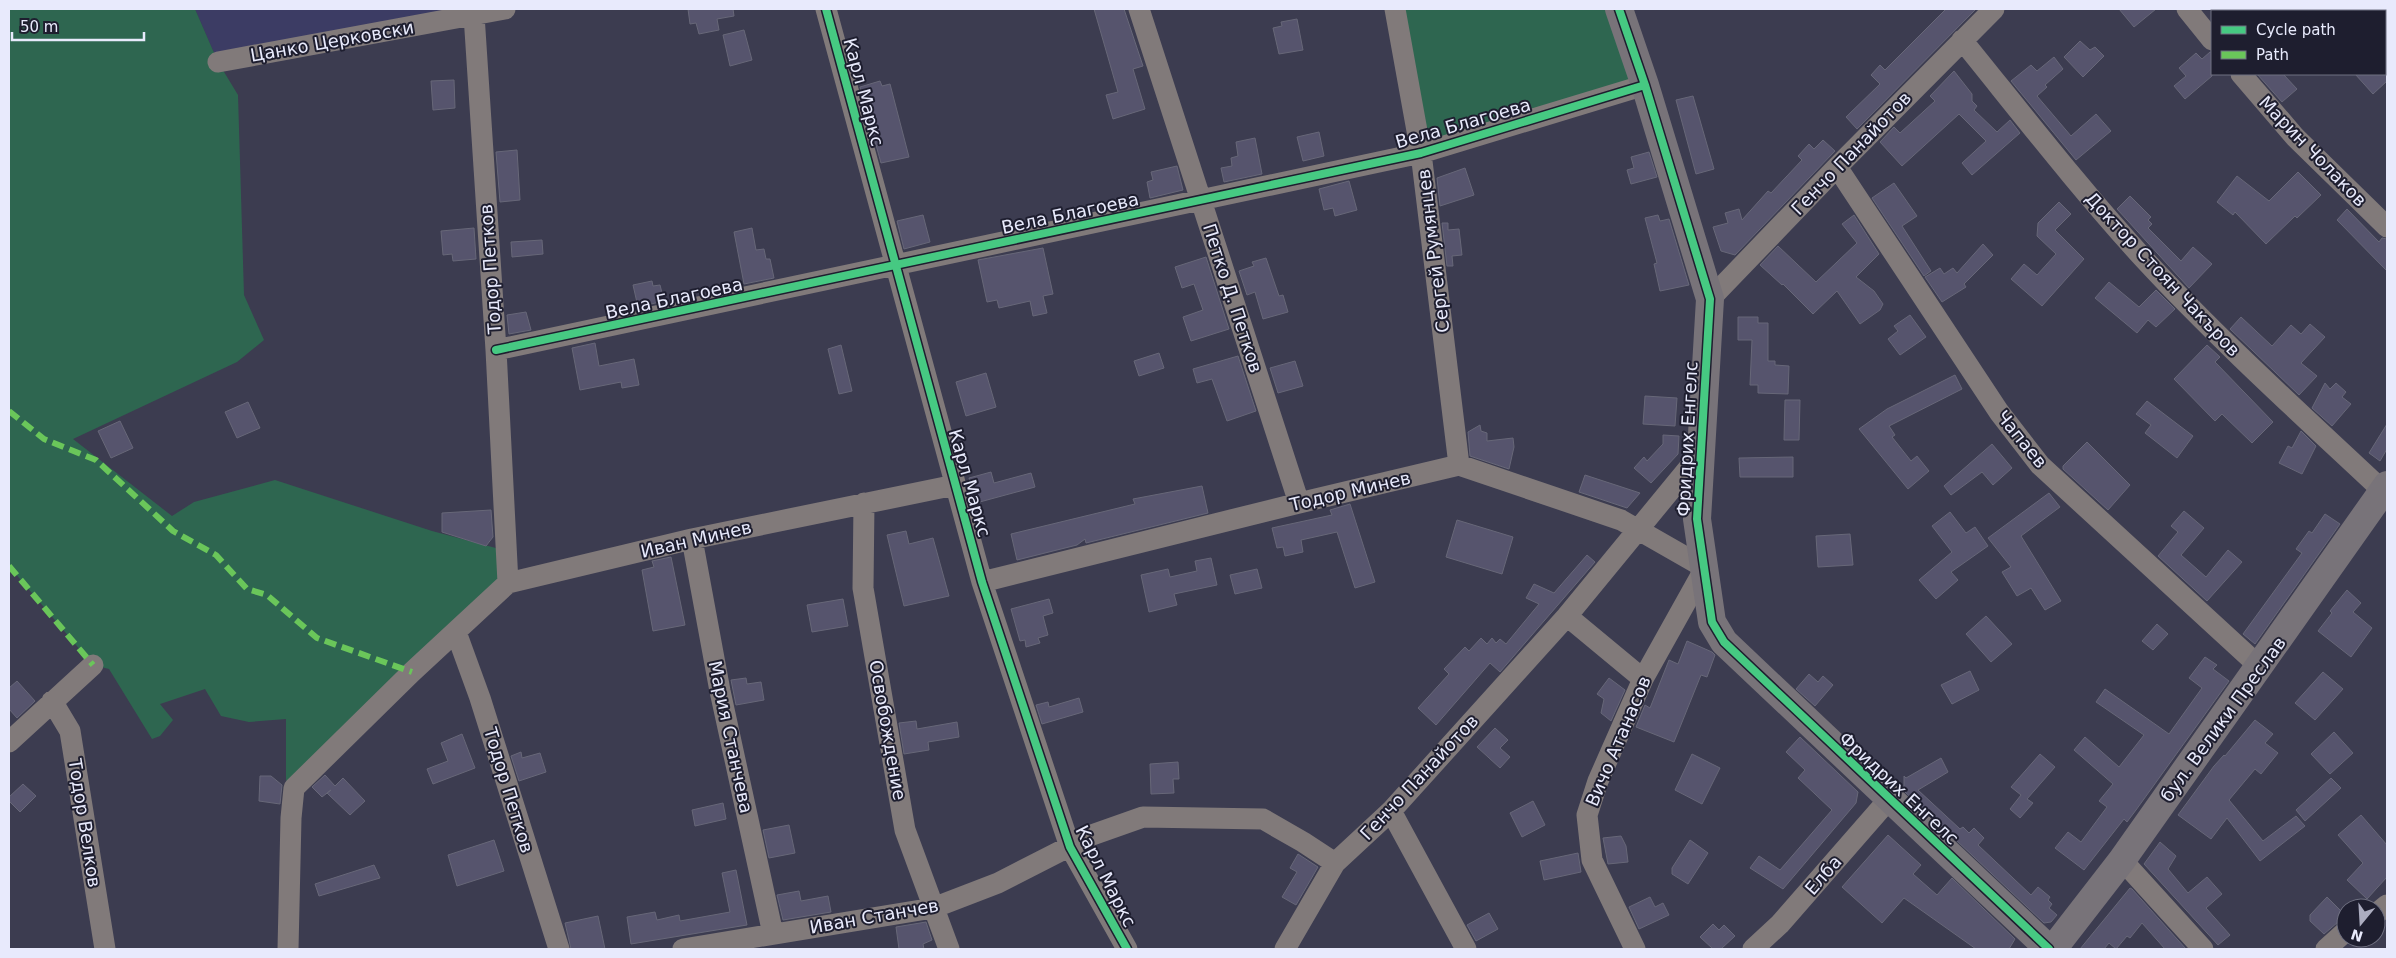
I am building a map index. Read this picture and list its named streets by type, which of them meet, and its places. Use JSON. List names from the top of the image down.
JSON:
{
  "streets": {
    "street": [
      "Цанко Церковски",
      "Карл Маркс",
      "Вела Благоева",
      "Марин Чолаков",
      "Генчо Панайотов",
      "Сергей Румянцев",
      "Тодор Петков",
      "Доктор Стоян Чакъров",
      "Петко Д. Петков",
      "Фридрих Енгелс",
      "Чапаев",
      "Тодор Минев",
      "Иван Минев",
      "бул. Велики Преслав",
      "Освобождение",
      "Мария Станчева",
      "Вичо Атанасов",
      "Тодор Велков",
      "Елба",
      "Иван Станчев"
    ]
  },
  "crossings": [
    ["Цанко Церковски", "Тодор Петков"],
    ["Карл Маркс", "Вела Благоева"],
    ["Карл Маркс", "Тодор Минев"],
    ["Карл Маркс", "Иван Минев"],
    ["Карл Маркс", "Иван Станчев"],
    ["Вела Благоева", "Сергей Румянцев"],
    ["Вела Благоева", "Тодор Петков"],
    ["Вела Благоева", "Петко Д. Петков"],
    ["Вела Благоева", "Фридрих Енгелс"],
    ["Генчо Панайотов", "Доктор Стоян Чакъров"],
    ["Генчо Панайотов", "Фридрих Енгелс"],
    ["Генчо Панайотов", "Чапаев"],
    ["Генчо Панайотов", "Иван Станчев"],
    ["Сергей Румянцев", "Тодор Минев"],
    ["Тодор Петков", "Иван Минев"],
    ["Доктор Стоян Чакъров", "бул. Велики Преслав"],
    ["Петко Д. Петков", "Тодор Минев"],
    ["Фридрих Енгелс", "Вичо Атанасов"],
    ["Фридрих Енгелс", "Елба"],
    ["Чапаев", "бул. Велики Преслав"],
    ["Иван Минев", "Освобождение"],
    ["Иван Минев", "Мария Станчева"],
    ["Освобождение", "Иван Станчев"],
    ["Мария Станчева", "Иван Станчев"]
  ],
  "legend": ["Cycle path", "Path"],
  "scale_bar": "50 m",
  "north": "bottom"
}
